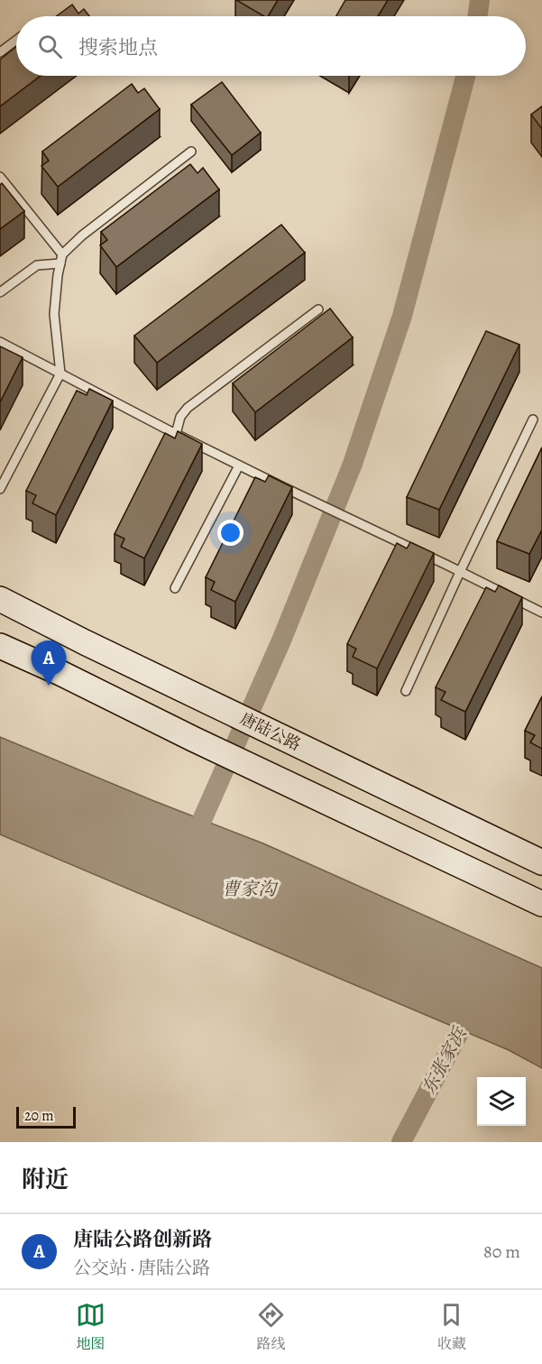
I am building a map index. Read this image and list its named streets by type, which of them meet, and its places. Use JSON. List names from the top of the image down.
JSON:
{
  "streets": {
    "main road": ["唐陆公路"]
  },
  "water": ["曹家沟", "东张家浜"],
  "scale_bar": "20 m",
  "page": {
    "search": "搜索地点",
    "pins": "A",
    "scale": "20 m",
    "heading": "附近",
    "list": [
      {
        "mark": "A",
        "name": "唐陆公路创新路",
        "note": "公交站 · 唐陆公路",
        "value": "80 m"
      }
    ],
    "nav": ["地图", "路线", "收藏"]
  }
}
